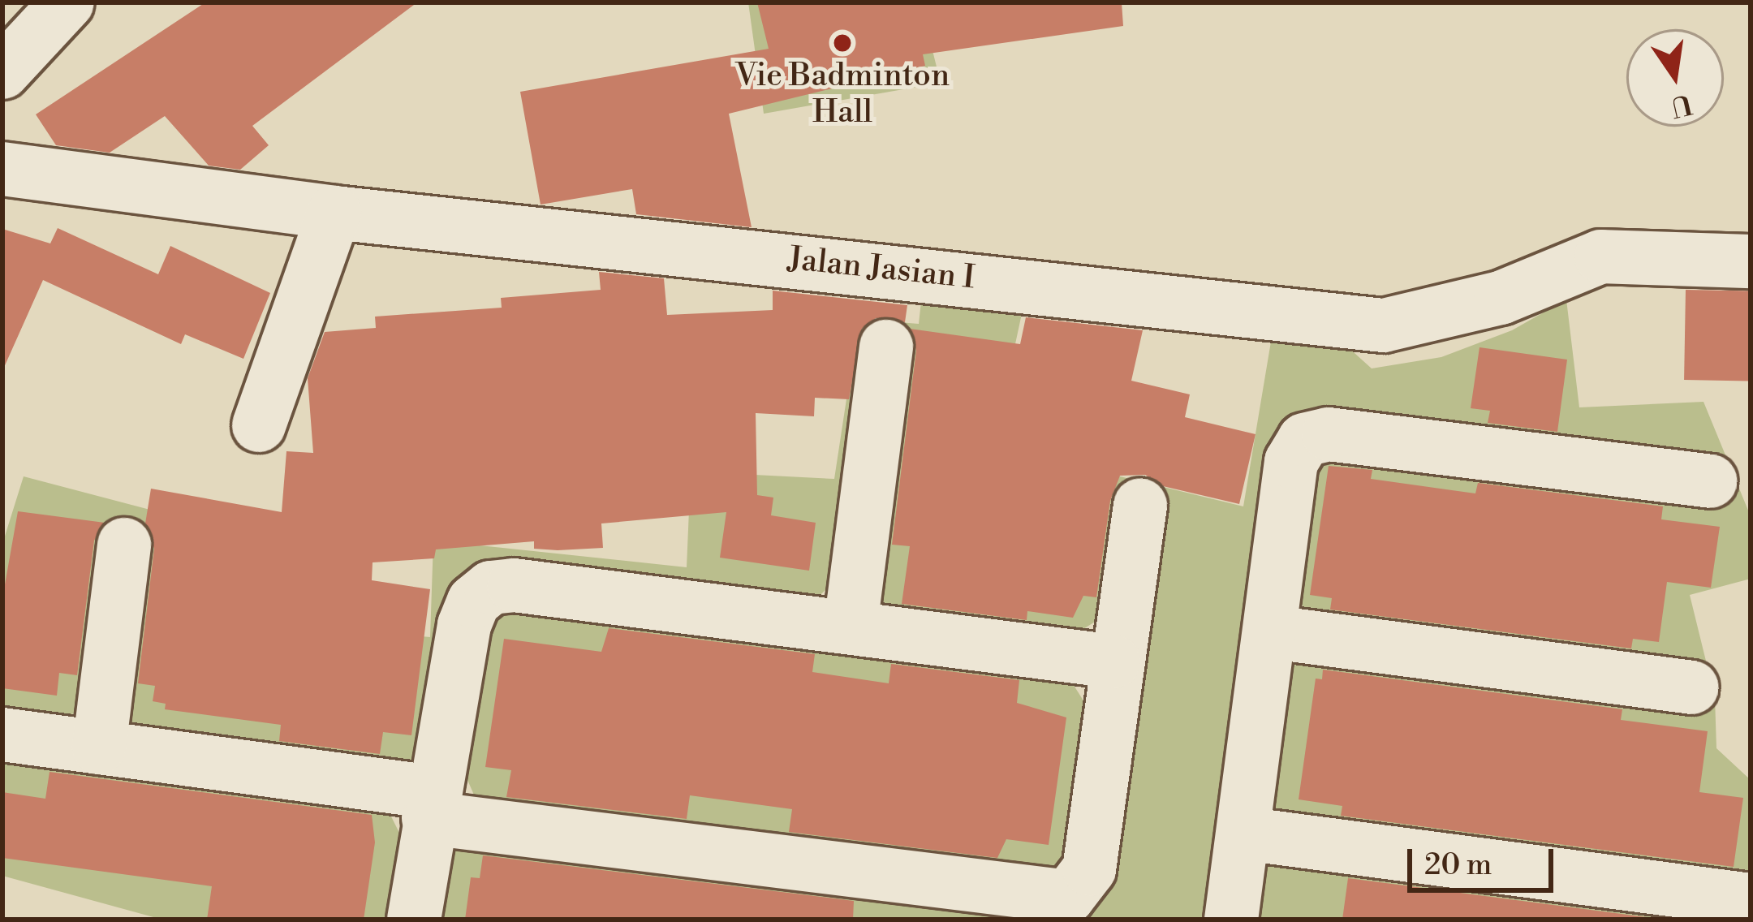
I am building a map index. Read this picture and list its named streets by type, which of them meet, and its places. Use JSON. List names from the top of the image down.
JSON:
{
  "streets": {
    "street": ["Jalan Jasian I"]
  },
  "places": ["Vie Badminton Hall"],
  "scale_bar": "20 m",
  "north": "bottom"
}
